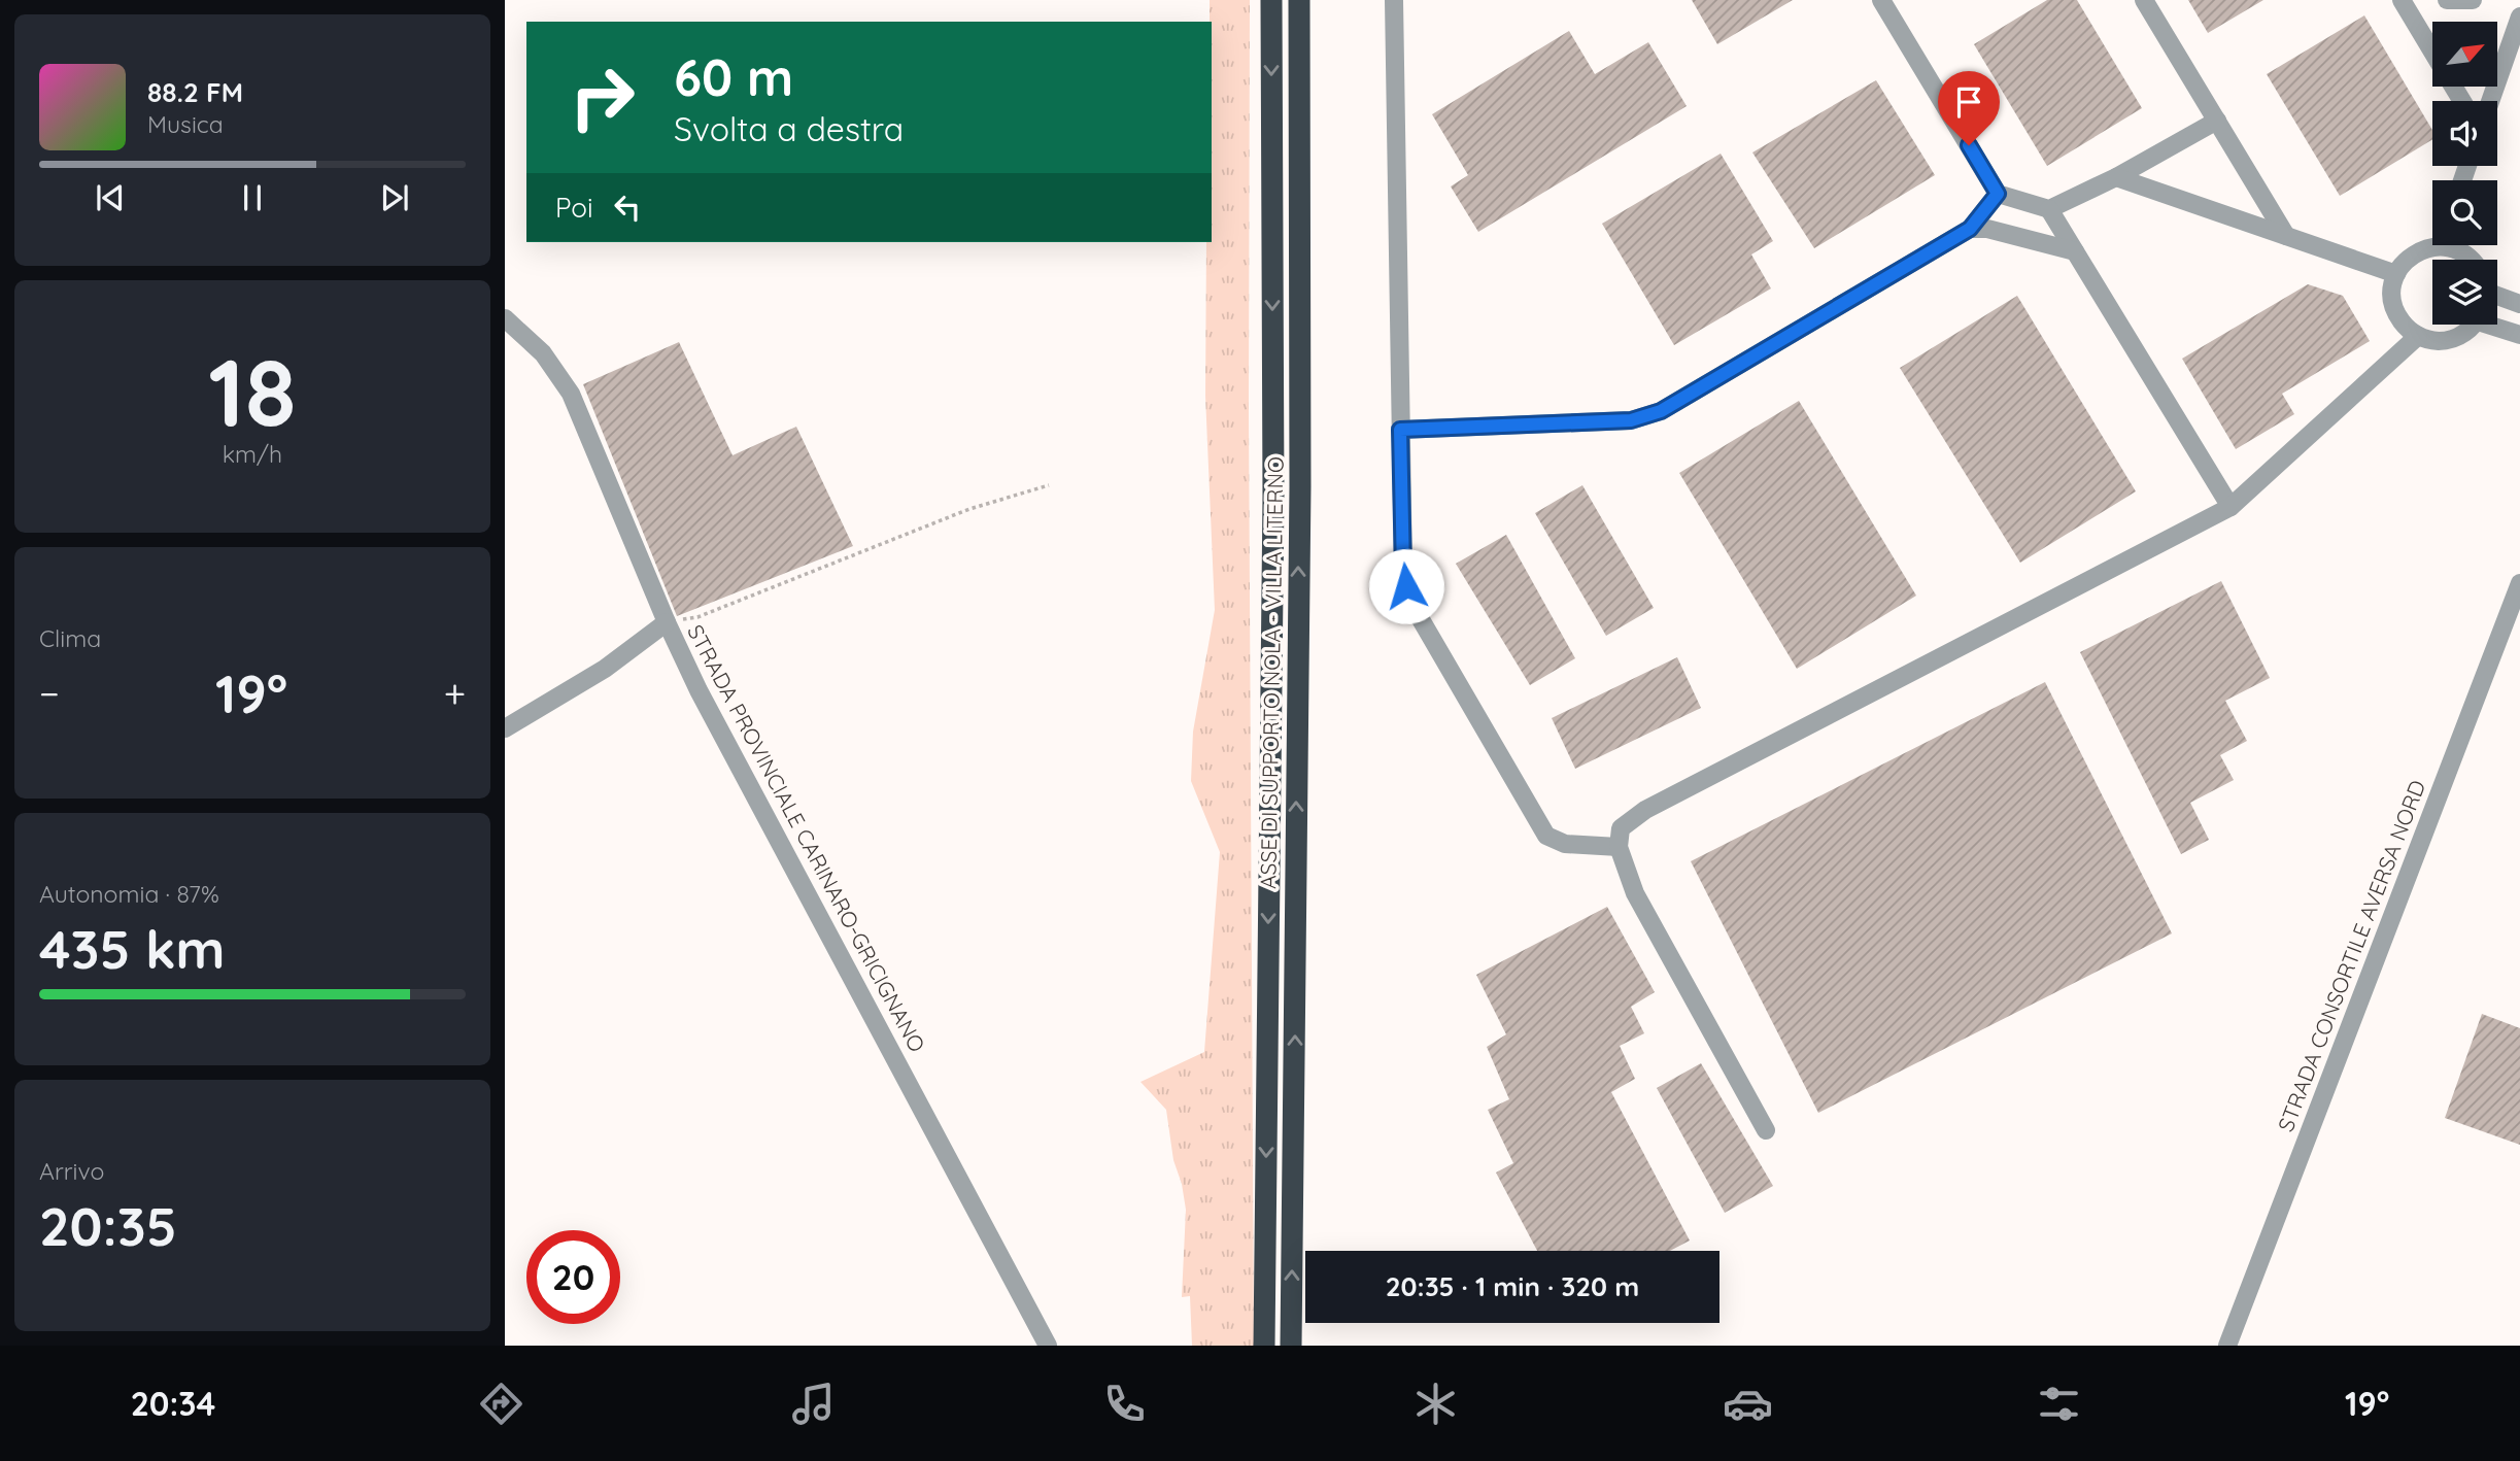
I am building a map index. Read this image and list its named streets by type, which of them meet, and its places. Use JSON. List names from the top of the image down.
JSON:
{
  "streets": {
    "highway": ["ASSE DI SUPPORTO NOLA - VILLA LITERNO"],
    "street": ["STRADA PROVINCIALE CARINARO-GRICIGNANO", "STRADA CONSORTILE AVERSA NORD"]
  },
  "north": "top right",
  "page": {
    "turn": ["60 m", "Svolta a destra"],
    "song": ["88.2 FM", "Musica"],
    "then": "Poi",
    "tile": [
      ["18", "km/h"],
      "Clima",
      ["Autonomia · 87%", "435 km"],
      ["Arrivo", "20:35"]
    ],
    "heat": ["−", "19°", "+"],
    "limit": "20",
    "trip": "20:35 · 1 min · 320 m",
    "tabs": ["20:34", "19°"]
  }
}
